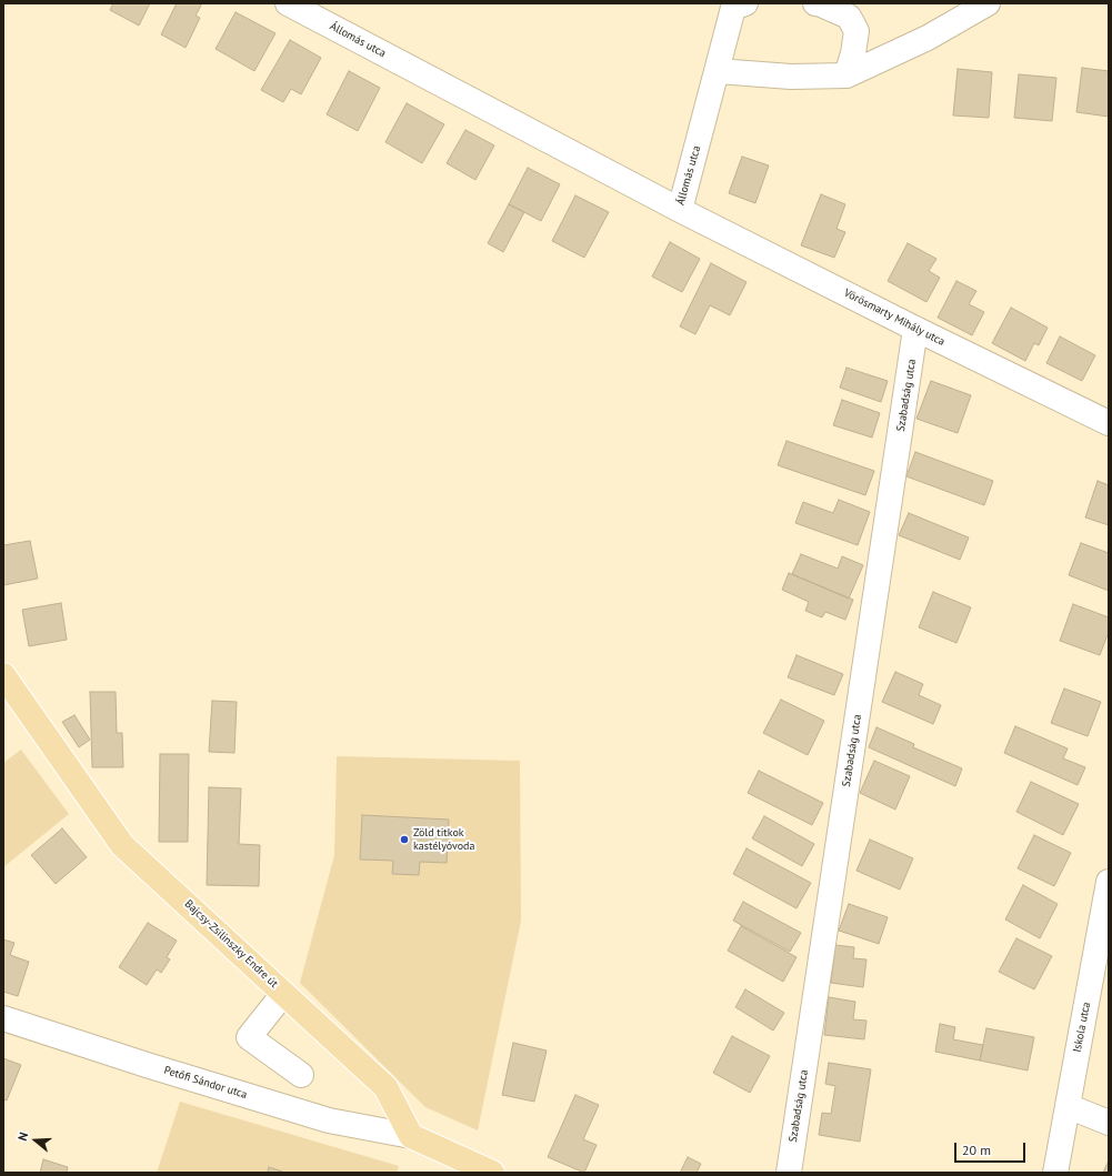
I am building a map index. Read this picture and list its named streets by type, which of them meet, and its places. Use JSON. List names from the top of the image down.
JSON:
{
  "streets": {
    "main road": ["Bajcsy-Zsilinszky Endre út"],
    "street": [
      "Állomás utca",
      "Vörösmarty Mihály utca",
      "Szabadság utca",
      "Iskola utca",
      "Petőfi Sándor utca"
    ]
  },
  "crossings": [
    ["Állomás utca", "Vörösmarty Mihály utca"],
    ["Vörösmarty Mihály utca", "Szabadság utca"],
    ["Bajcsy-Zsilinszky Endre út", "Petőfi Sándor utca"]
  ],
  "places": ["Zöld titkok kastélyóvoda"],
  "scale_bar": "20 m",
  "north": "left"
}
